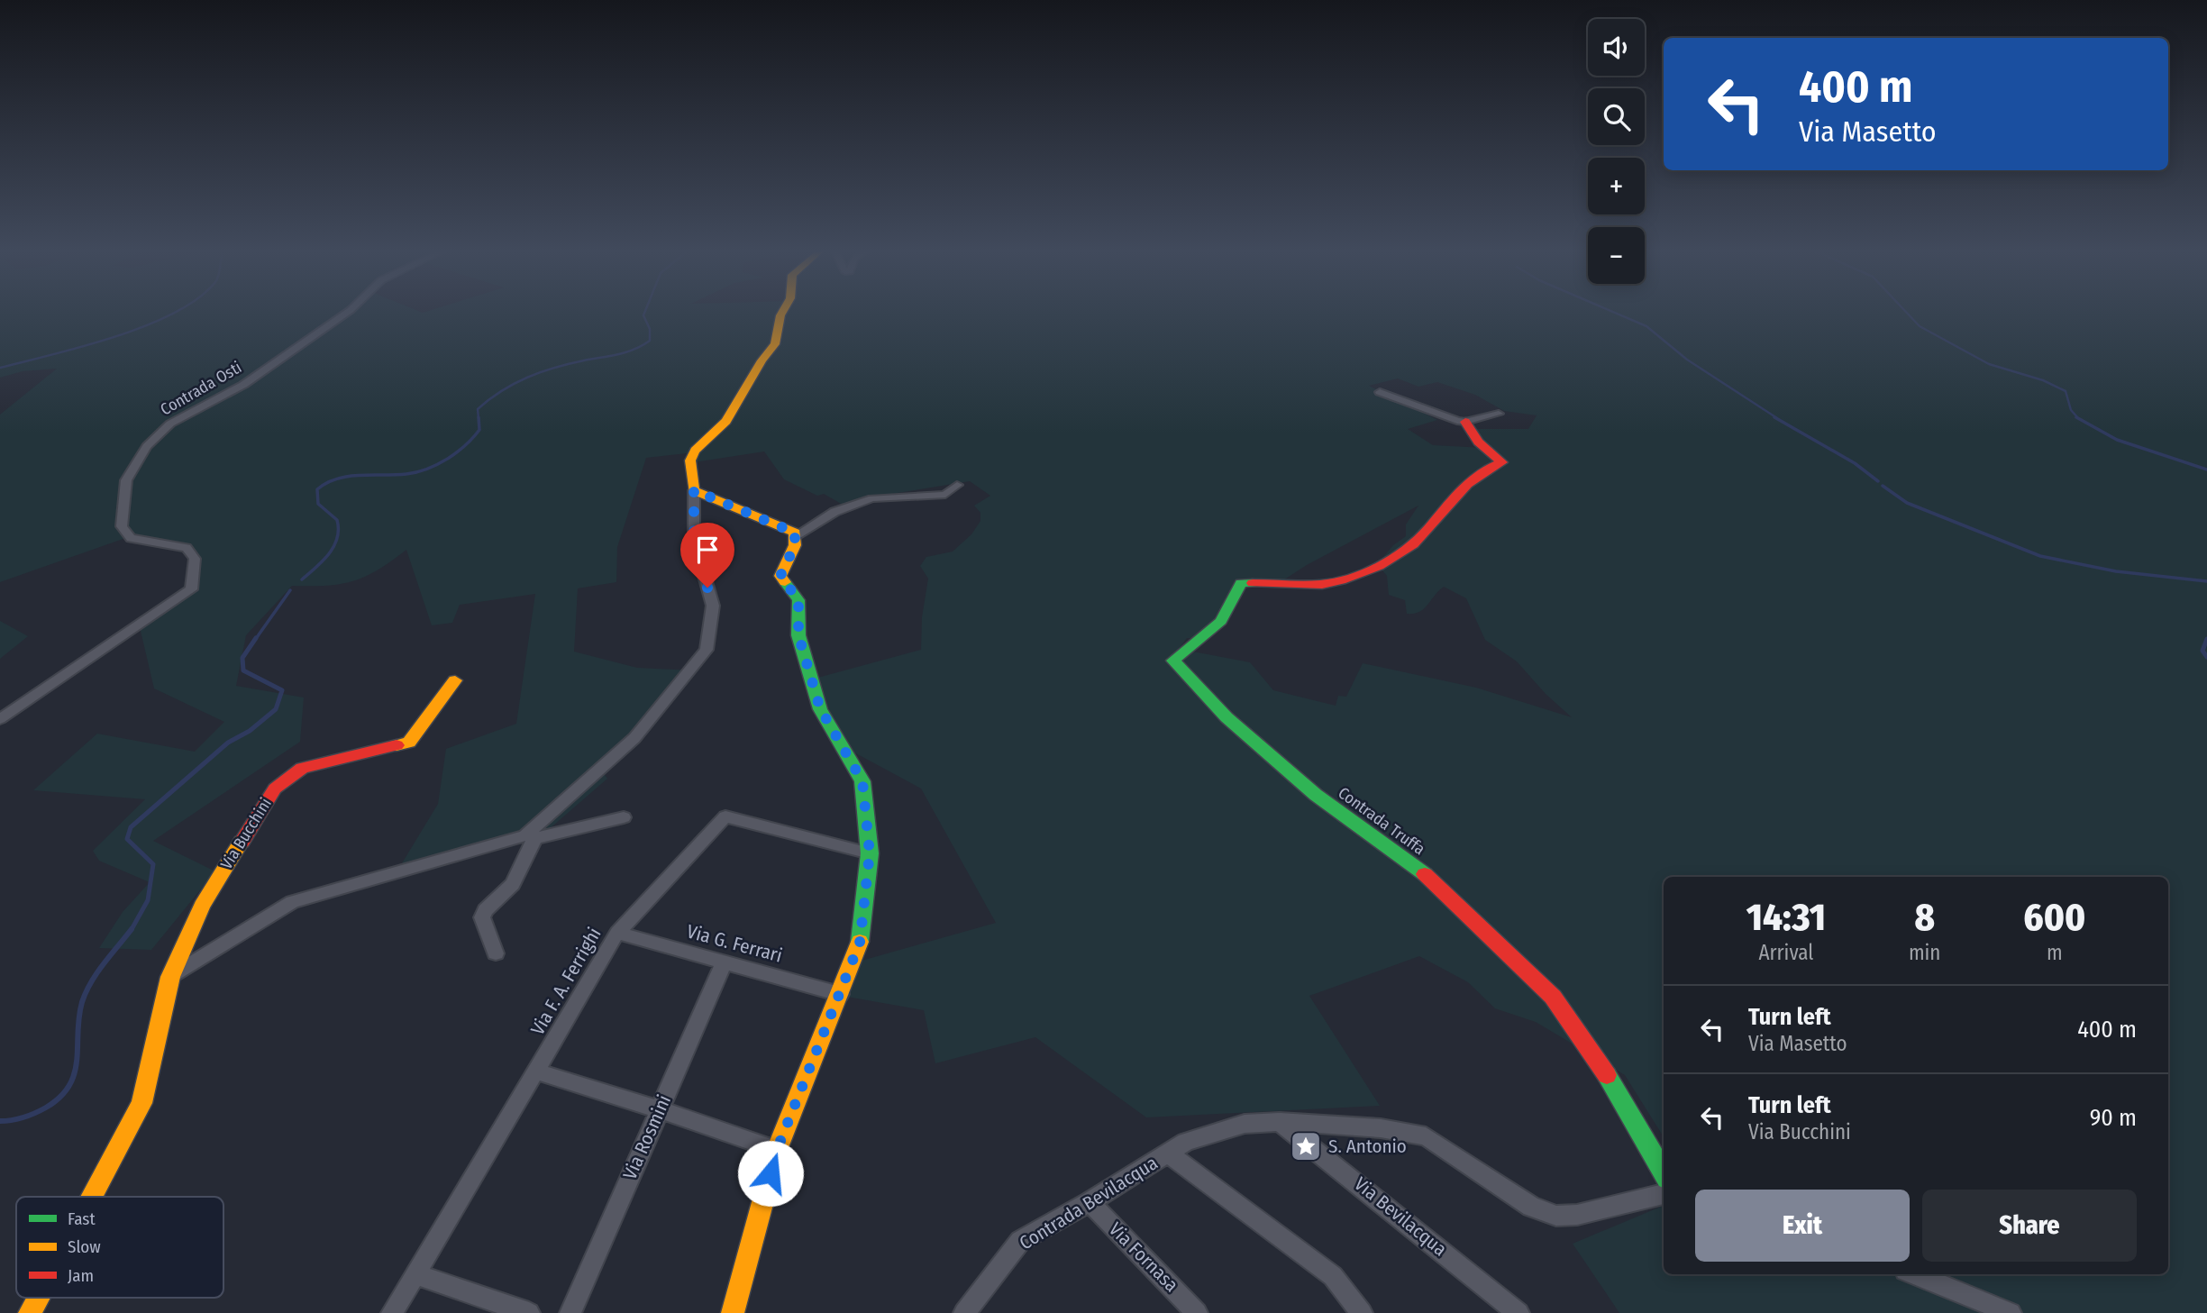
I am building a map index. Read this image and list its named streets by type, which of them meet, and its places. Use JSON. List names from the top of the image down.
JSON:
{
  "streets": {
    "street": [
      "Contrada Osti",
      "Contrada Truffa",
      "Via Bucchini",
      "Via G. Ferrari",
      "Via F. A. Ferrighi",
      "Via Rosmini",
      "Contrada Bevilacqua",
      "Via Bevilacqua",
      "Via Fornasa"
    ]
  },
  "crossings": [
    ["Via G. Ferrari", "Via F. A. Ferrighi"],
    ["Via G. Ferrari", "Via Rosmini"],
    ["Contrada Bevilacqua", "Via Bevilacqua"],
    ["Contrada Bevilacqua", "Via Fornasa"]
  ],
  "places": {
    "place": ["S. Antonio"]
  },
  "legend": ["Fast", "Slow", "Jam"],
  "page": {
    "map_buttons": ["+", "−"],
    "turn": ["400 m", "Via Masetto"],
    "eta": [
      "14:31",
      "Arrival",
      "8",
      "min",
      "600",
      "m"
    ],
    "list": [
      {
        "name": "Turn left",
        "note": "Via Masetto",
        "value": "400 m"
      },
      {
        "name": "Turn left",
        "note": "Via Bucchini",
        "value": "90 m"
      }
    ],
    "buttons": ["Exit", "Share"]
  }
}
